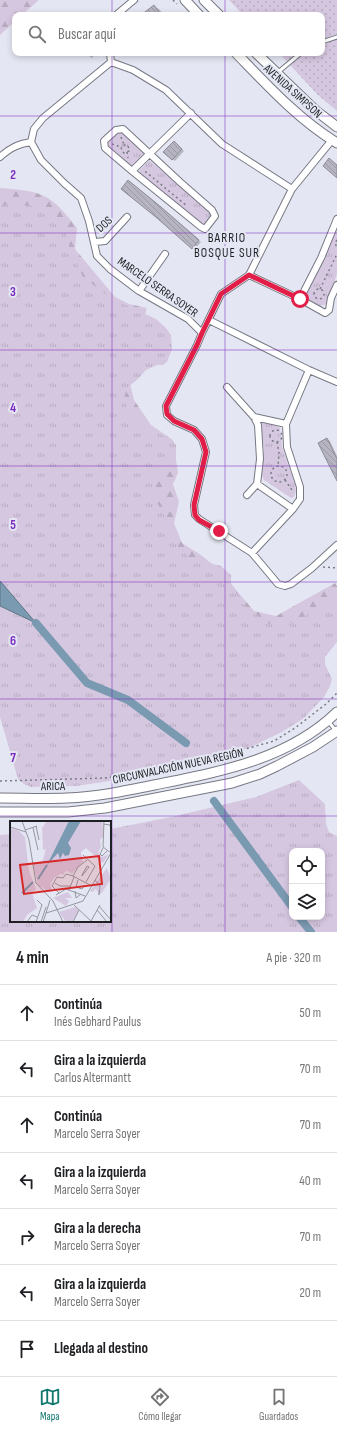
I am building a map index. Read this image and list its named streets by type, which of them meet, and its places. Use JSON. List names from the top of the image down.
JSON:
{
  "streets": {
    "main road": ["AVENIDA SIMPSON", "CIRCUNVALACIÓN NUEVA REGIÓN", "ARICA"],
    "street": ["DOS", "MARCELO SERRA SOYER"]
  },
  "crossings": [
    ["DOS", "MARCELO SERRA SOYER"],
    ["CIRCUNVALACIÓN NUEVA REGIÓN", "ARICA"]
  ],
  "districts": ["BARRIO BOSQUE SUR"],
  "page": {
    "search": "Buscar aquí",
    "heading": ["4 min", "A pie · 320 m"],
    "list": [
      ["Continúa", "Inés Gebhard Paulus", "50 m"],
      ["Gira a la izquierda", "Carlos Altermantt", "70 m"],
      ["Continúa", "Marcelo Serra Soyer", "70 m"],
      ["Gira a la izquierda", "Marcelo Serra Soyer", "40 m"],
      ["Gira a la derecha", "Marcelo Serra Soyer", "70 m"],
      ["Gira a la izquierda", "Marcelo Serra Soyer", "20 m"],
      "Llegada al destino"
    ],
    "nav": ["Mapa", "Cómo llegar", "Guardados"]
  },
  "grid": {
    "rows": [
      "2",
      "3",
      "4",
      "5",
      "6",
      "7"
    ]
  }
}
